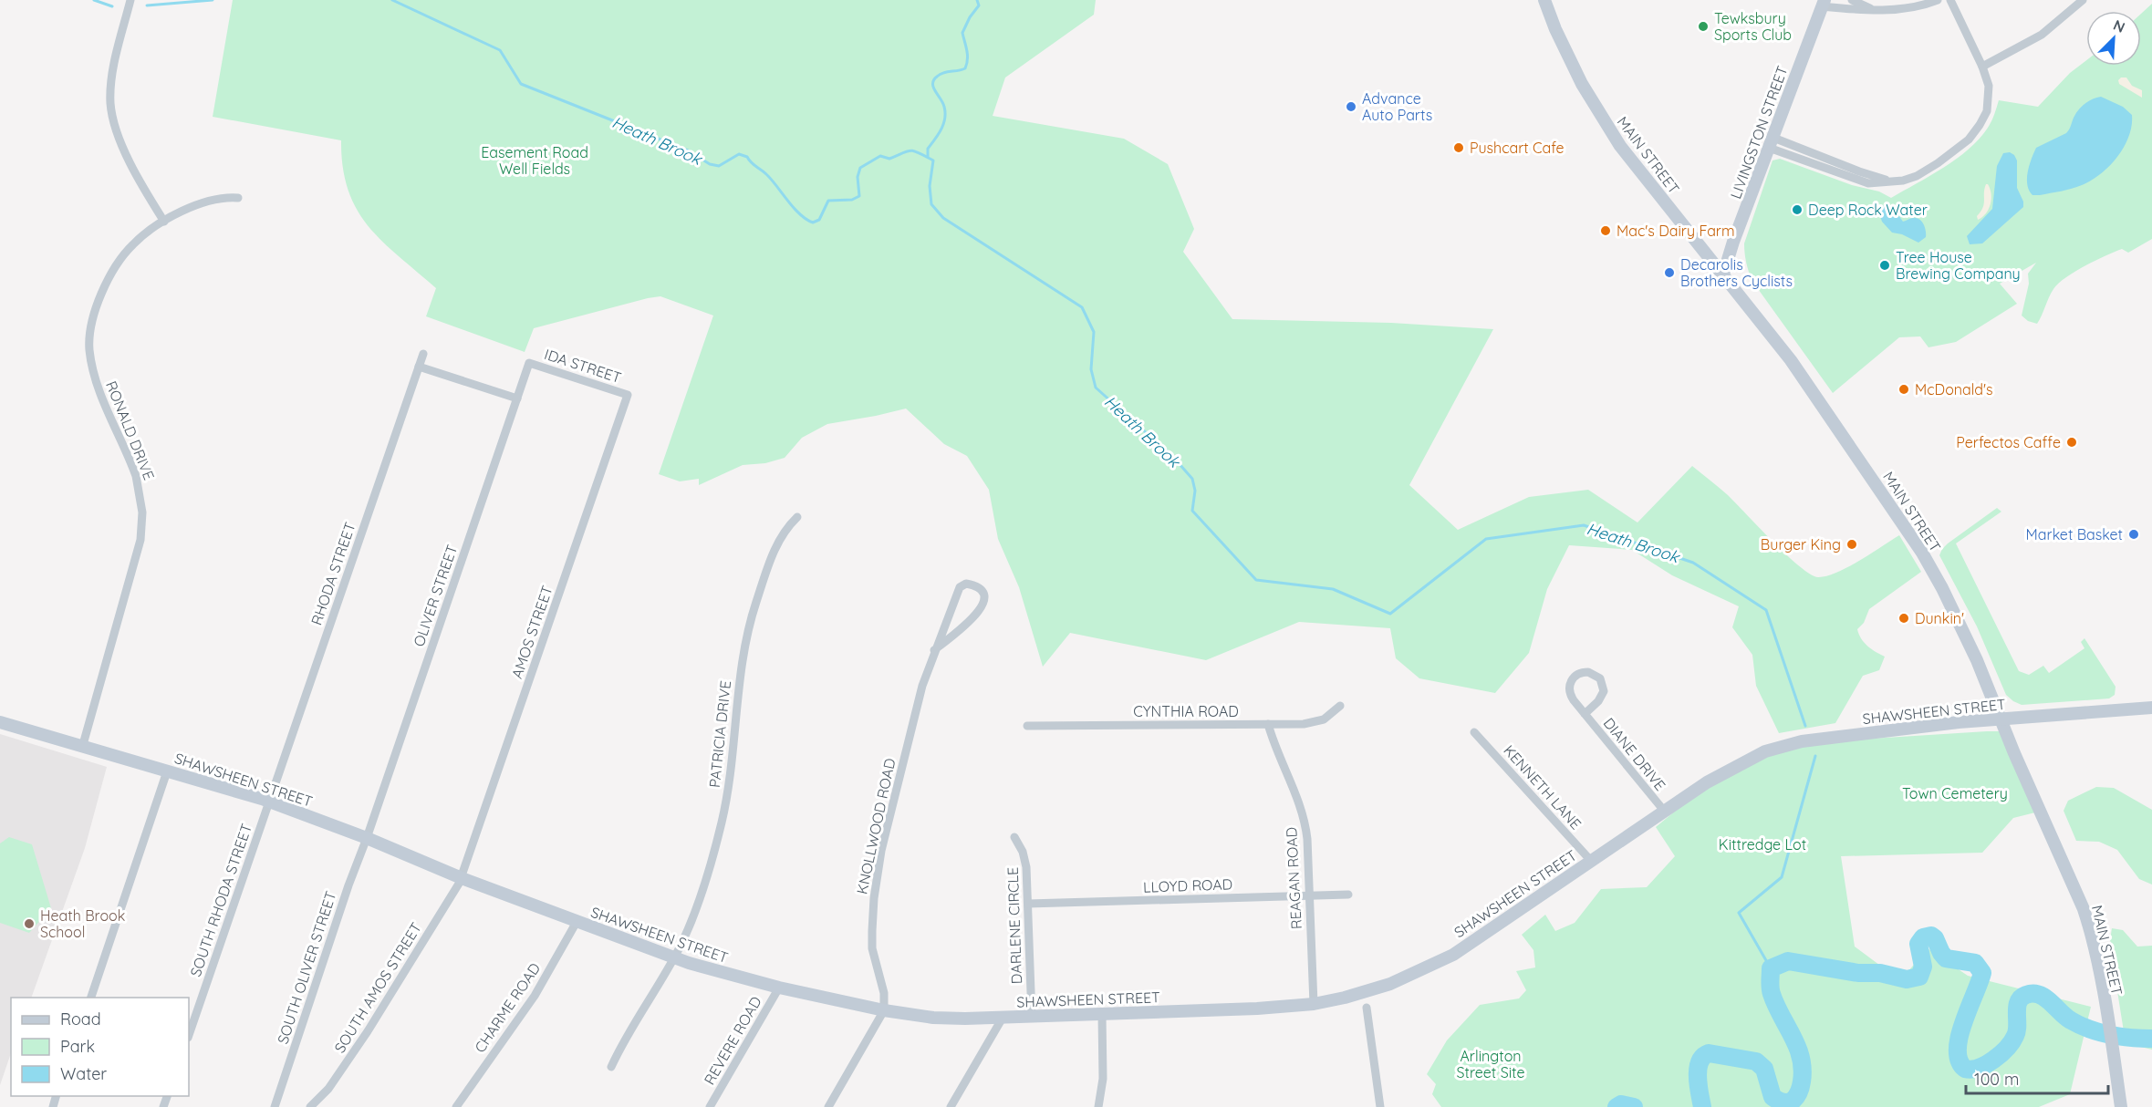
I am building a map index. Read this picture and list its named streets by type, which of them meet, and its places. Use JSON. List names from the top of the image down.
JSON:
{
  "streets": {
    "main road": ["LIVINGSTON STREET", "MAIN STREET", "SHAWSHEEN STREET"],
    "street": [
      "IDA STREET",
      "RONALD DRIVE",
      "RHODA STREET",
      "OLIVER STREET",
      "AMOS STREET",
      "CYNTHIA ROAD",
      "PATRICIA DRIVE",
      "DIANE DRIVE",
      "KENNETH LANE",
      "KNOLLWOOD ROAD",
      "REAGAN ROAD",
      "LLOYD ROAD",
      "SOUTH RHODA STREET",
      "DARLENE CIRCLE",
      "SOUTH OLIVER STREET",
      "SOUTH AMOS STREET",
      "CHARME ROAD",
      "REVERE ROAD"
    ]
  },
  "crossings": [
    ["LIVINGSTON STREET", "MAIN STREET"],
    ["MAIN STREET", "SHAWSHEEN STREET"],
    ["IDA STREET", "OLIVER STREET"],
    ["IDA STREET", "AMOS STREET"],
    ["RONALD DRIVE", "SHAWSHEEN STREET"],
    ["RHODA STREET", "SHAWSHEEN STREET"],
    ["RHODA STREET", "SOUTH RHODA STREET"],
    ["OLIVER STREET", "SHAWSHEEN STREET"],
    ["OLIVER STREET", "SOUTH OLIVER STREET"],
    ["AMOS STREET", "SHAWSHEEN STREET"],
    ["AMOS STREET", "SOUTH AMOS STREET"],
    ["CYNTHIA ROAD", "REAGAN ROAD"],
    ["SHAWSHEEN STREET", "PATRICIA DRIVE"],
    ["SHAWSHEEN STREET", "DIANE DRIVE"],
    ["SHAWSHEEN STREET", "KENNETH LANE"],
    ["SHAWSHEEN STREET", "KNOLLWOOD ROAD"],
    ["SHAWSHEEN STREET", "REAGAN ROAD"],
    ["SHAWSHEEN STREET", "SOUTH RHODA STREET"],
    ["SHAWSHEEN STREET", "DARLENE CIRCLE"],
    ["SHAWSHEEN STREET", "SOUTH OLIVER STREET"],
    ["SHAWSHEEN STREET", "SOUTH AMOS STREET"],
    ["SHAWSHEEN STREET", "CHARME ROAD"],
    ["SHAWSHEEN STREET", "REVERE ROAD"],
    ["REAGAN ROAD", "LLOYD ROAD"],
    ["LLOYD ROAD", "DARLENE CIRCLE"]
  ],
  "water": ["Heath Brook"],
  "parks": [
    "Easement Road Well Fields",
    "Town Cemetery",
    "Kittredge Lot",
    "Arlington Street Site"
  ],
  "places": [
    "Tewksbury Sports Club",
    "Advance Auto Parts",
    "Pushcart Cafe",
    "Deep Rock Water",
    "Mac's Dairy Farm",
    "Tree House Brewing Company",
    "Decarolis Brothers Cyclists",
    "McDonald's",
    "Perfectos Caffe",
    "Market Basket",
    "Burger King",
    "Dunkin'",
    "Heath Brook School"
  ],
  "legend": ["Road", "Park", "Water"],
  "scale_bar": "100 m",
  "north": "top right"
}
